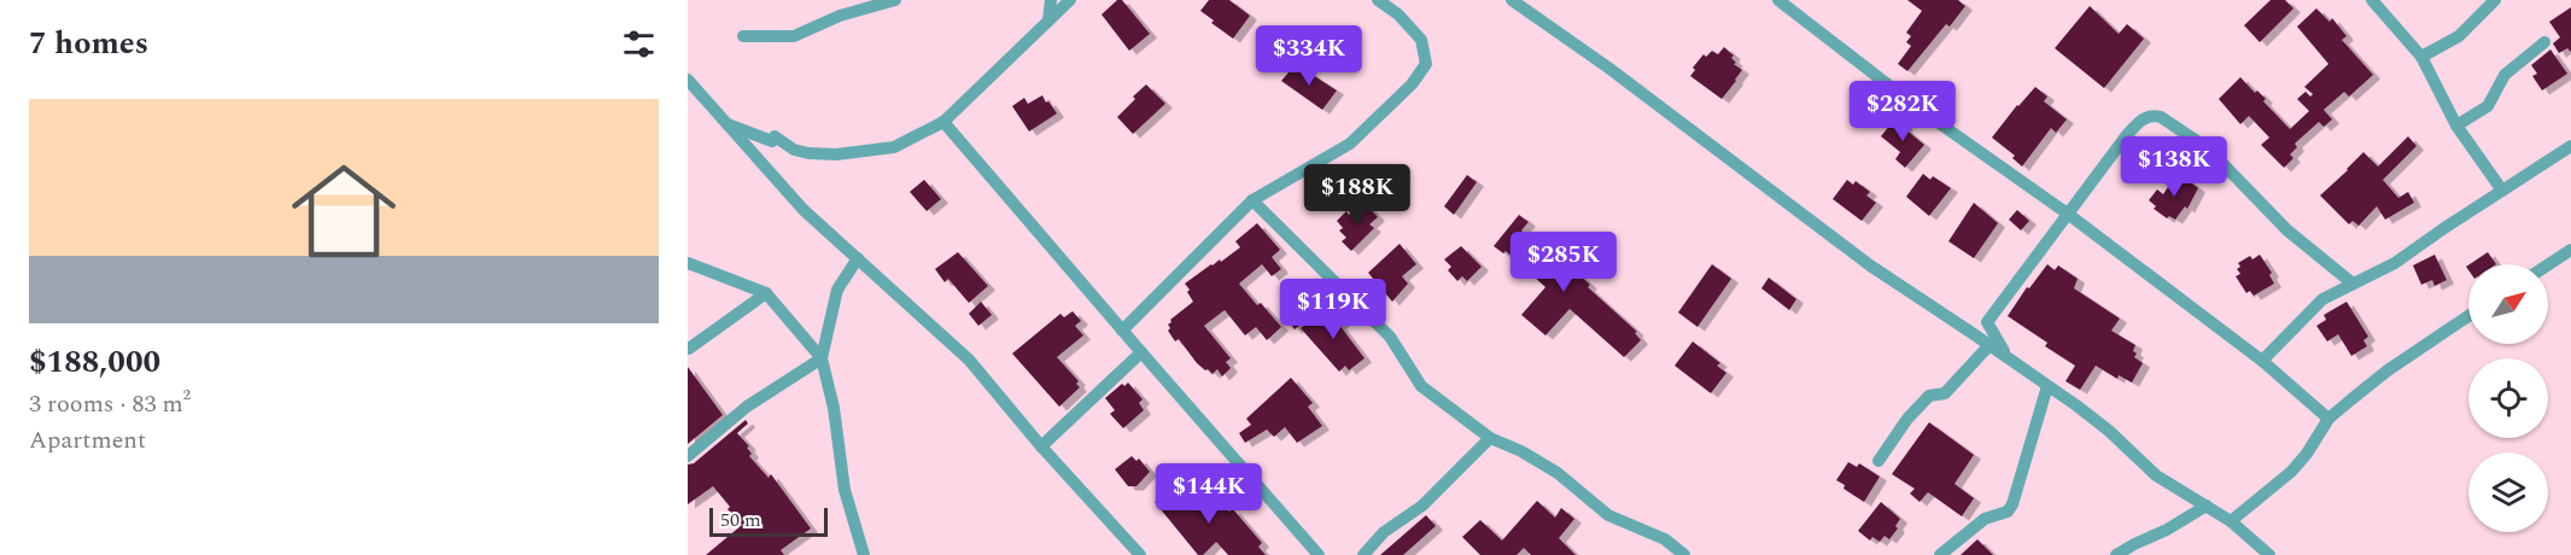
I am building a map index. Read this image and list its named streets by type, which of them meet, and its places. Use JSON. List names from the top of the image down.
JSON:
{
  "scale_bar": "50 m",
  "north": "top right",
  "page": {
    "heading": "7 homes",
    "price": [
      "$334K",
      "$282K",
      "$138K",
      "$188K",
      "$285K",
      "$119K",
      "$144K"
    ],
    "list": [
      {
        "name": "$188,000",
        "note": "3 rooms · 83 m² · Apartment"
      }
    ],
    "scale": "50 m"
  }
}
